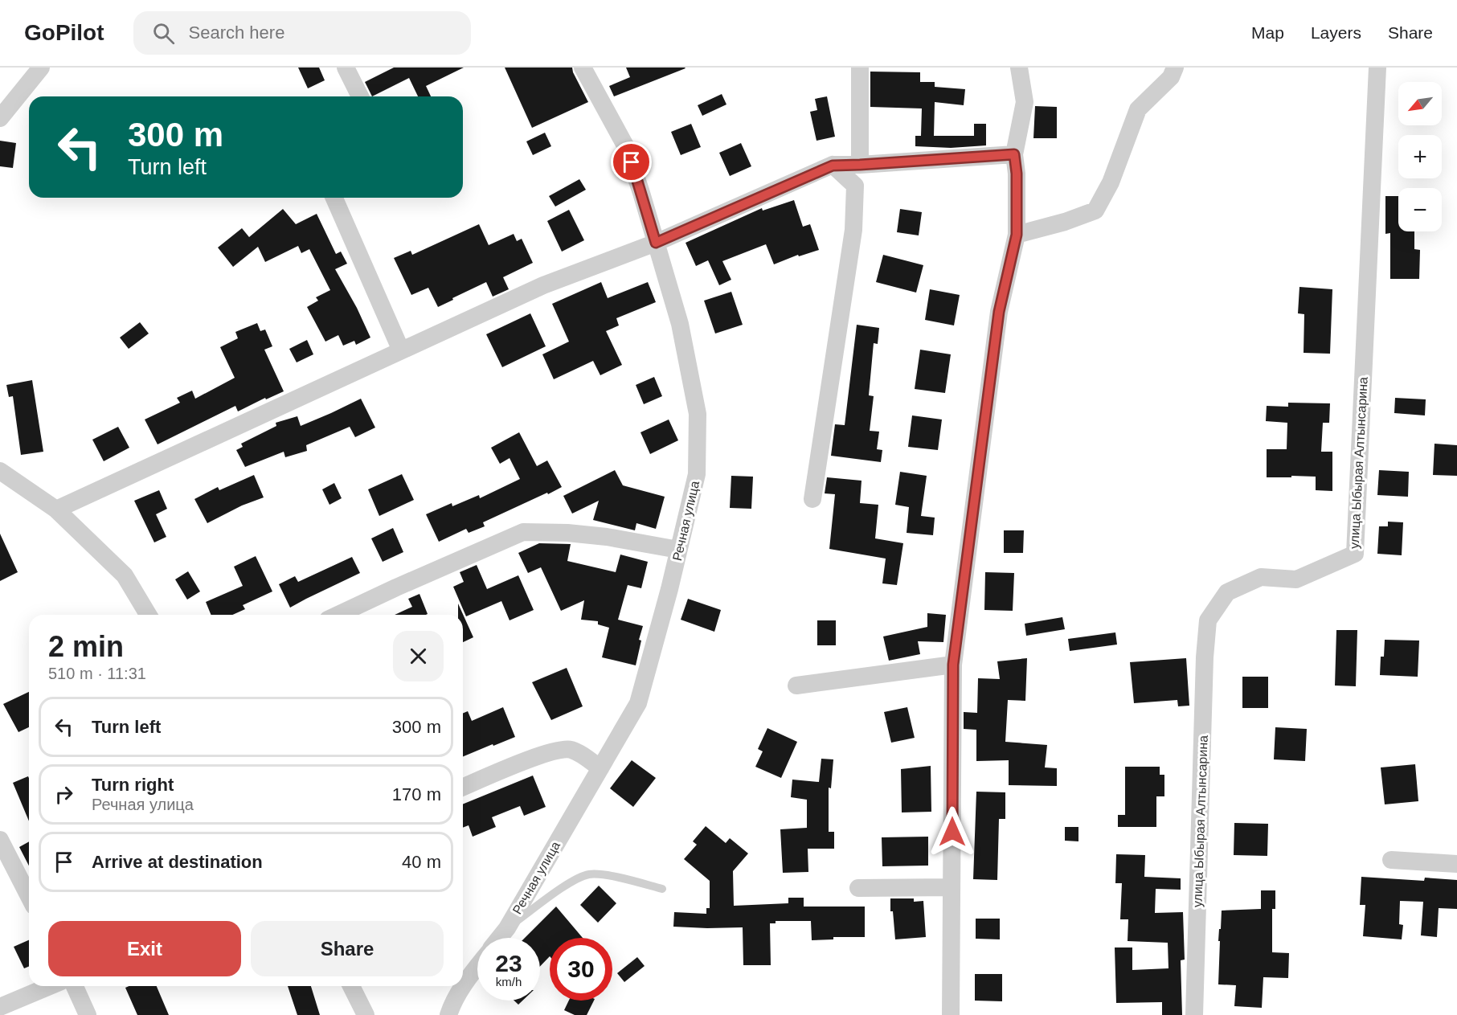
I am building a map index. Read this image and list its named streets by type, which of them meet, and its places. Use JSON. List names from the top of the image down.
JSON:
{
  "streets": {
    "street": ["улица Ыбырая Алтынсарина", "Речная улица"]
  },
  "north": "bottom left",
  "page": {
    "header": "GoPilot",
    "search": "Search here",
    "nav": ["Map", "Layers", "Share"],
    "map_buttons": ["+", "−"],
    "turn": ["300 m", "Turn left"],
    "heading": ["2 min", "510 m · 11:31"],
    "list": [
      {
        "name": "Turn left",
        "value": "300 m"
      },
      {
        "name": "Turn right",
        "note": "Речная улица",
        "value": "170 m"
      },
      {
        "name": "Arrive at destination",
        "value": "40 m"
      }
    ],
    "buttons": ["Exit", "Share"],
    "speed": "23 km/h",
    "limit": "30"
  }
}
